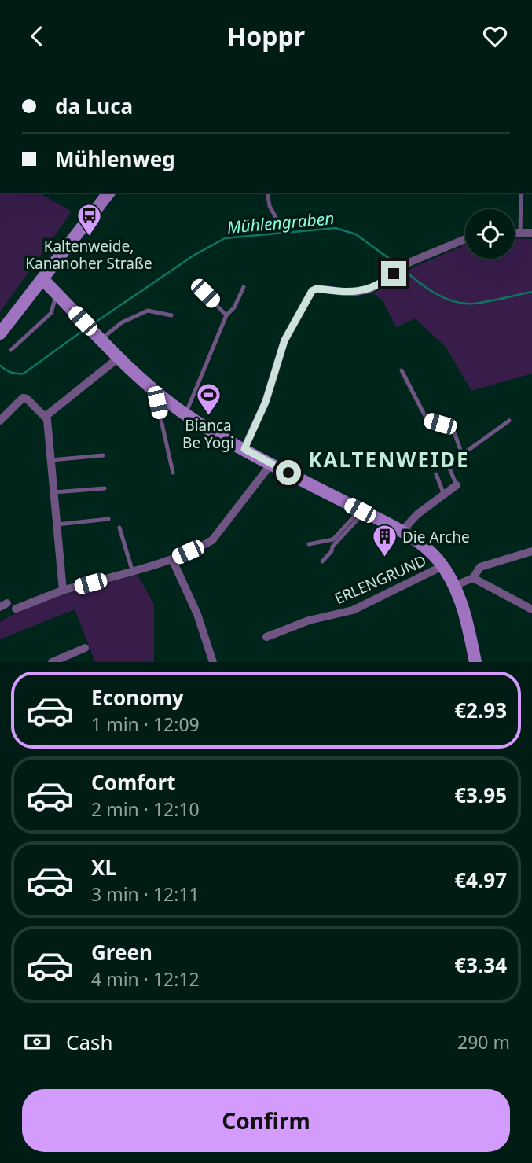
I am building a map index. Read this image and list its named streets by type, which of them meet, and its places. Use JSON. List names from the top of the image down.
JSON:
{
  "streets": {
    "street": ["ERLENGRUND"]
  },
  "districts": ["KALTENWEIDE"],
  "water": ["Mühlengraben"],
  "places": {
    "bus stop": ["Kaltenweide, Kananoher Straße"],
    "sports": ["Bianca Be Yogi"],
    "building": ["Die Arche"]
  },
  "page": {
    "header": "Hoppr",
    "banner": ["da Luca", "Mühlenweg"],
    "list": [
      {
        "name": "Economy",
        "note": "1 min · 12:09",
        "value": "€2.93"
      },
      {
        "name": "Comfort",
        "note": "2 min · 12:10",
        "value": "€3.95"
      },
      {
        "name": "XL",
        "note": "3 min · 12:11",
        "value": "€4.97"
      },
      {
        "name": "Green",
        "note": "4 min · 12:12",
        "value": "€3.34"
      }
    ],
    "pay": ["Cash", "290 m"],
    "buttons": "Confirm"
  }
}
